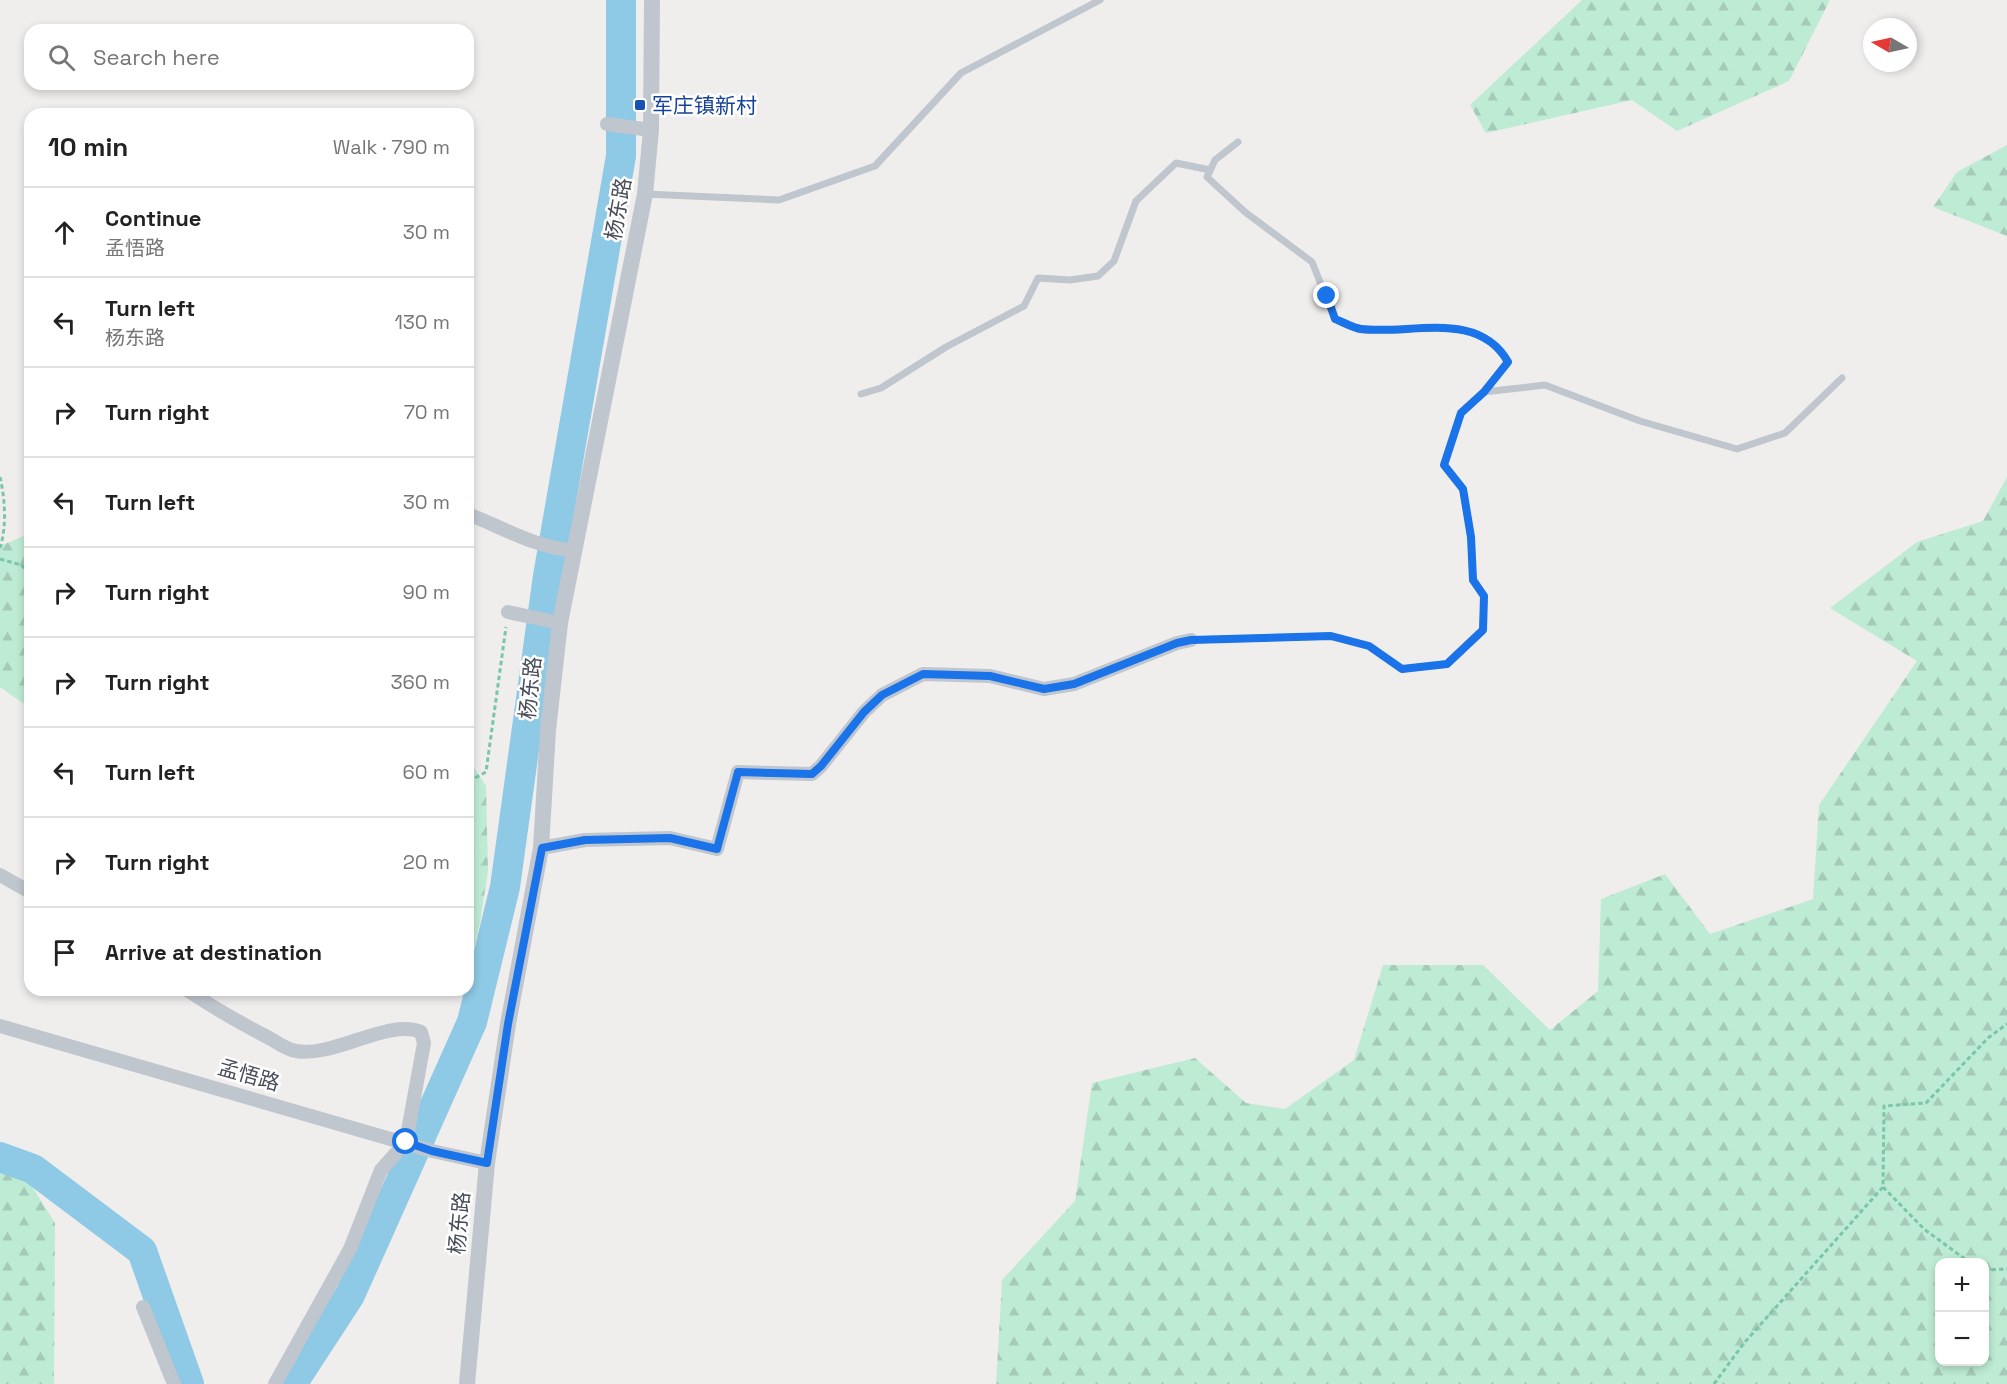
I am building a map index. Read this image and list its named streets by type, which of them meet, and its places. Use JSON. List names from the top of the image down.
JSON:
{
  "streets": {
    "street": ["杨东路", "孟悟路"]
  },
  "crossings": [
    ["杨东路", "孟悟路"]
  ],
  "places": {
    "transit": ["军庄镇新村"]
  },
  "north": "left",
  "page": {
    "search": "Search here",
    "heading": ["10 min", "Walk · 790 m"],
    "list": [
      ["Continue", "孟悟路", "30 m"],
      ["Turn left", "杨东路", "130 m"],
      ["Turn right", "70 m"],
      ["Turn left", "30 m"],
      ["Turn right", "90 m"],
      ["Turn right", "360 m"],
      ["Turn left", "60 m"],
      ["Turn right", "20 m"],
      "Arrive at destination"
    ],
    "map_buttons": ["+", "−"]
  }
}
